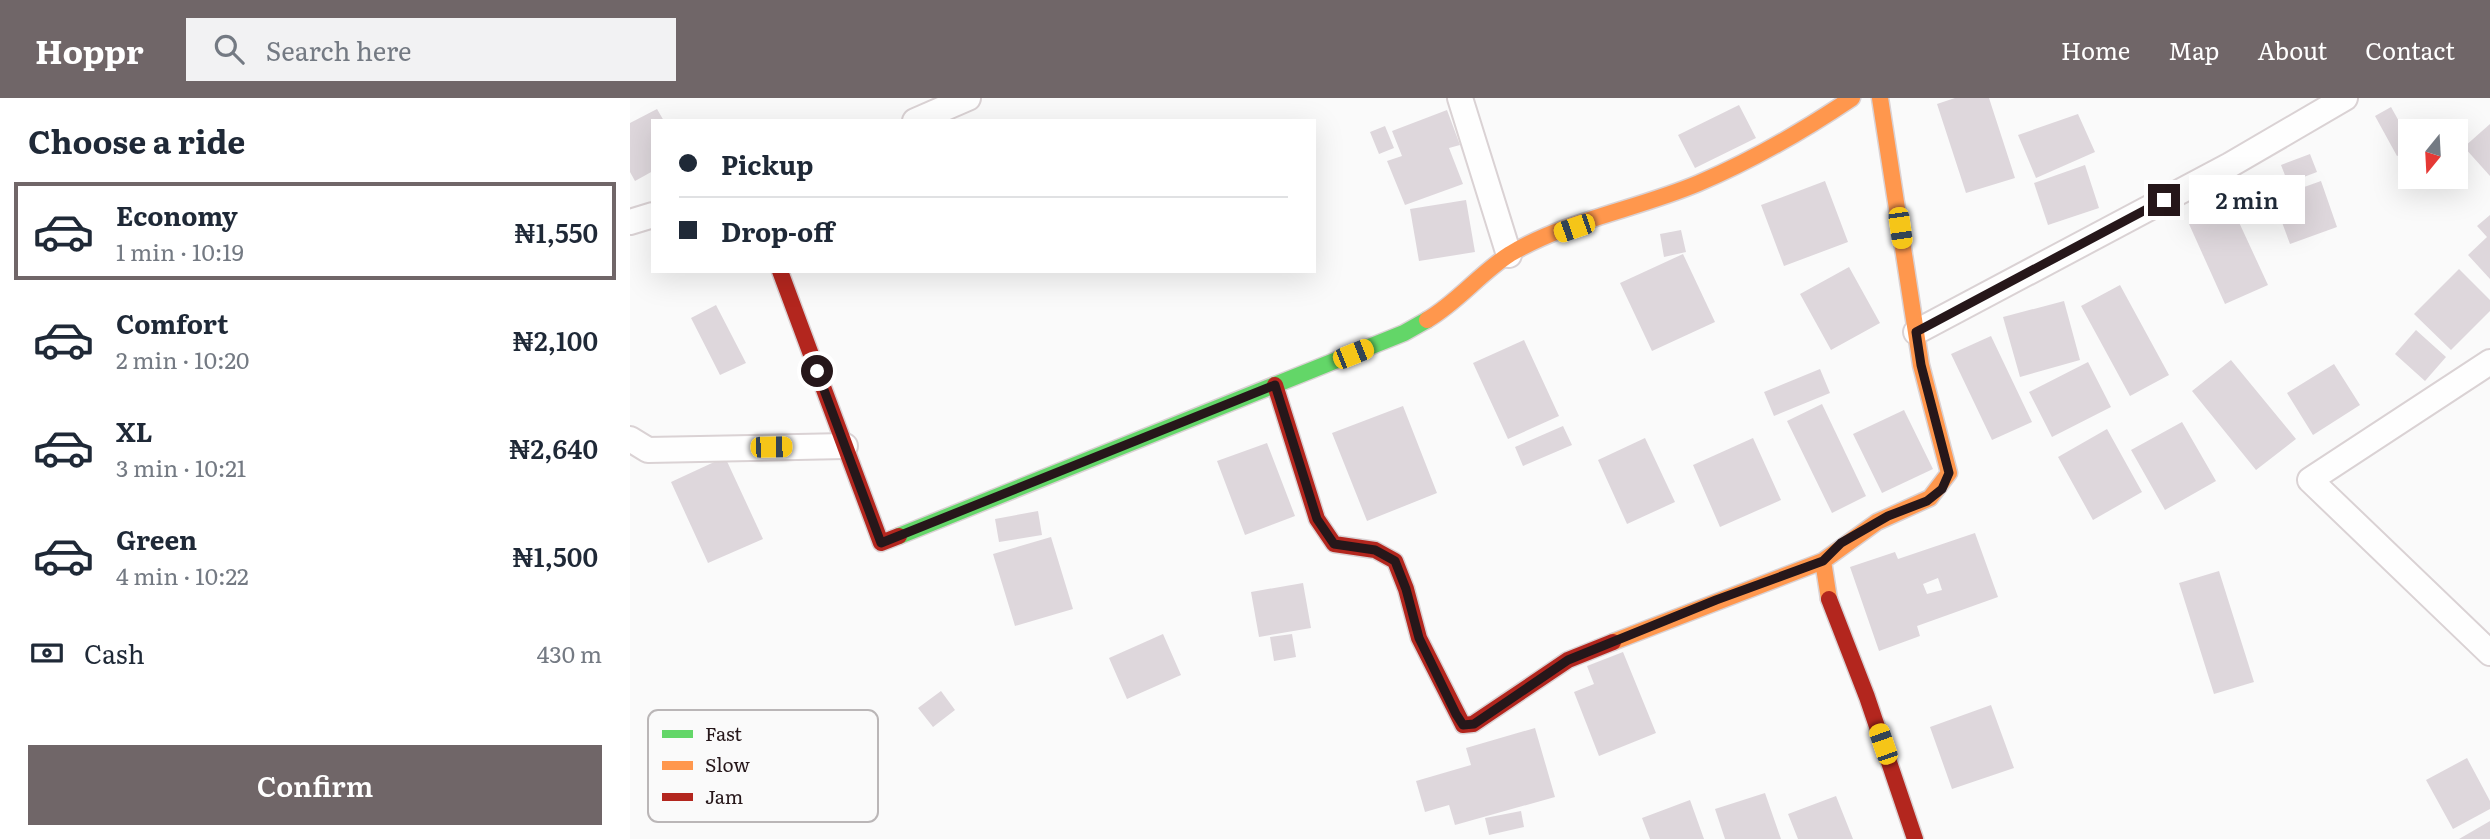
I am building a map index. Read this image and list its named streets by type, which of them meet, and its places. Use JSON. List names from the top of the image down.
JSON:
{
  "legend": ["Fast", "Slow", "Jam"],
  "north": "bottom",
  "page": {
    "header": "Hoppr",
    "search": "Search here",
    "nav": [
      "Home",
      "Map",
      "About",
      "Contact"
    ],
    "heading": "Choose a ride",
    "banner": ["Pickup", "Drop-off"],
    "bubble": "2 min",
    "list": [
      {
        "name": "Economy",
        "note": "1 min · 10:19",
        "value": "₦1,550"
      },
      {
        "name": "Comfort",
        "note": "2 min · 10:20",
        "value": "₦2,100"
      },
      {
        "name": "XL",
        "note": "3 min · 10:21",
        "value": "₦2,640"
      },
      {
        "name": "Green",
        "note": "4 min · 10:22",
        "value": "₦1,500"
      }
    ],
    "pay": ["Cash", "430 m"],
    "buttons": "Confirm"
  }
}
